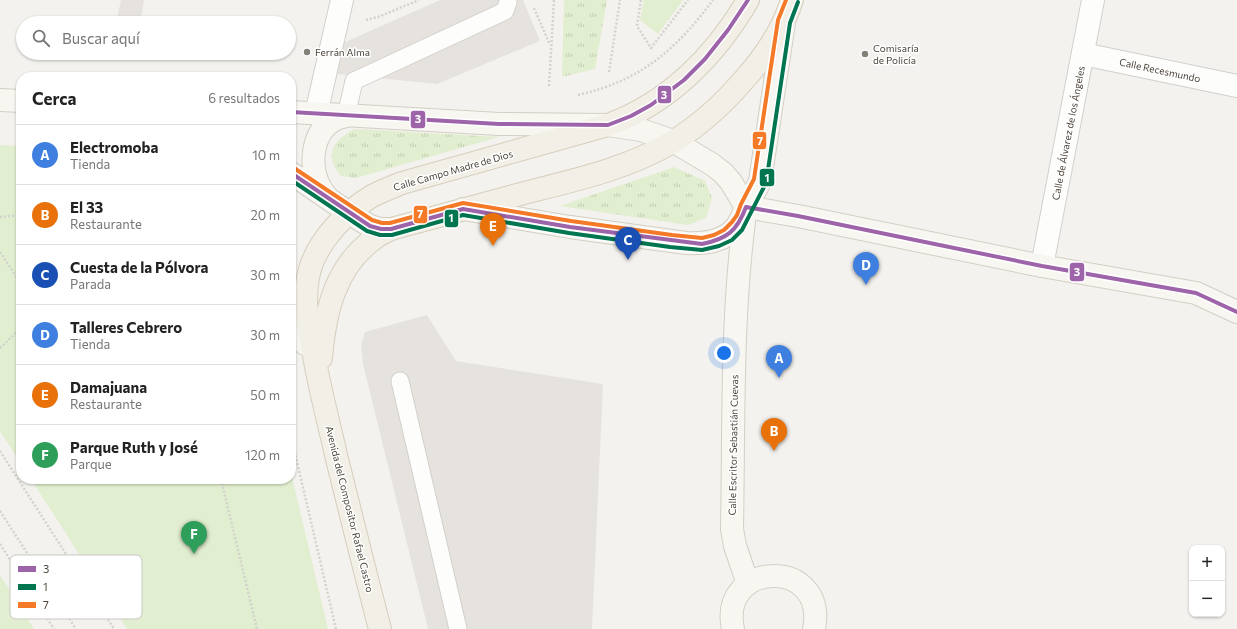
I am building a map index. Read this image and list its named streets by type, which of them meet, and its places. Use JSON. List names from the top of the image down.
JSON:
{
  "streets": {
    "main road": ["Calle Campo Madre de Dios", "Avenida del Compositor Rafael Castro"],
    "street": ["Calle Recesmundo", "Calle de Álvarez de los Ángeles", "Calle Escritor Sebastián Cuevas"]
  },
  "crossings": [
    ["Calle Recesmundo", "Calle de Álvarez de los Ángeles"],
    ["Calle Campo Madre de Dios", "Avenida del Compositor Rafael Castro"]
  ],
  "places": ["Ferrán Alma", "Comisaría de Policía"],
  "lines": ["transit line 3", "transit line 7", "transit line 1"],
  "legend": ["3", "1", "7"],
  "page": {
    "search": "Buscar aquí",
    "heading": ["Cerca", "6 resultados"],
    "list": [
      {
        "mark": "A",
        "name": "Electromoba",
        "note": "Tienda",
        "value": "10 m"
      },
      {
        "mark": "B",
        "name": "El 33",
        "note": "Restaurante",
        "value": "20 m"
      },
      {
        "mark": "C",
        "name": "Cuesta de la Pólvora",
        "note": "Parada",
        "value": "30 m"
      },
      {
        "mark": "D",
        "name": "Talleres Cebrero",
        "note": "Tienda",
        "value": "30 m"
      },
      {
        "mark": "E",
        "name": "Damajuana",
        "note": "Restaurante",
        "value": "50 m"
      },
      {
        "mark": "F",
        "name": "Parque Ruth y José",
        "note": "Parque",
        "value": "120 m"
      }
    ],
    "pins": [
      "E",
      "C",
      "D",
      "A",
      "B",
      "F"
    ],
    "map_buttons": ["+", "−"]
  }
}
